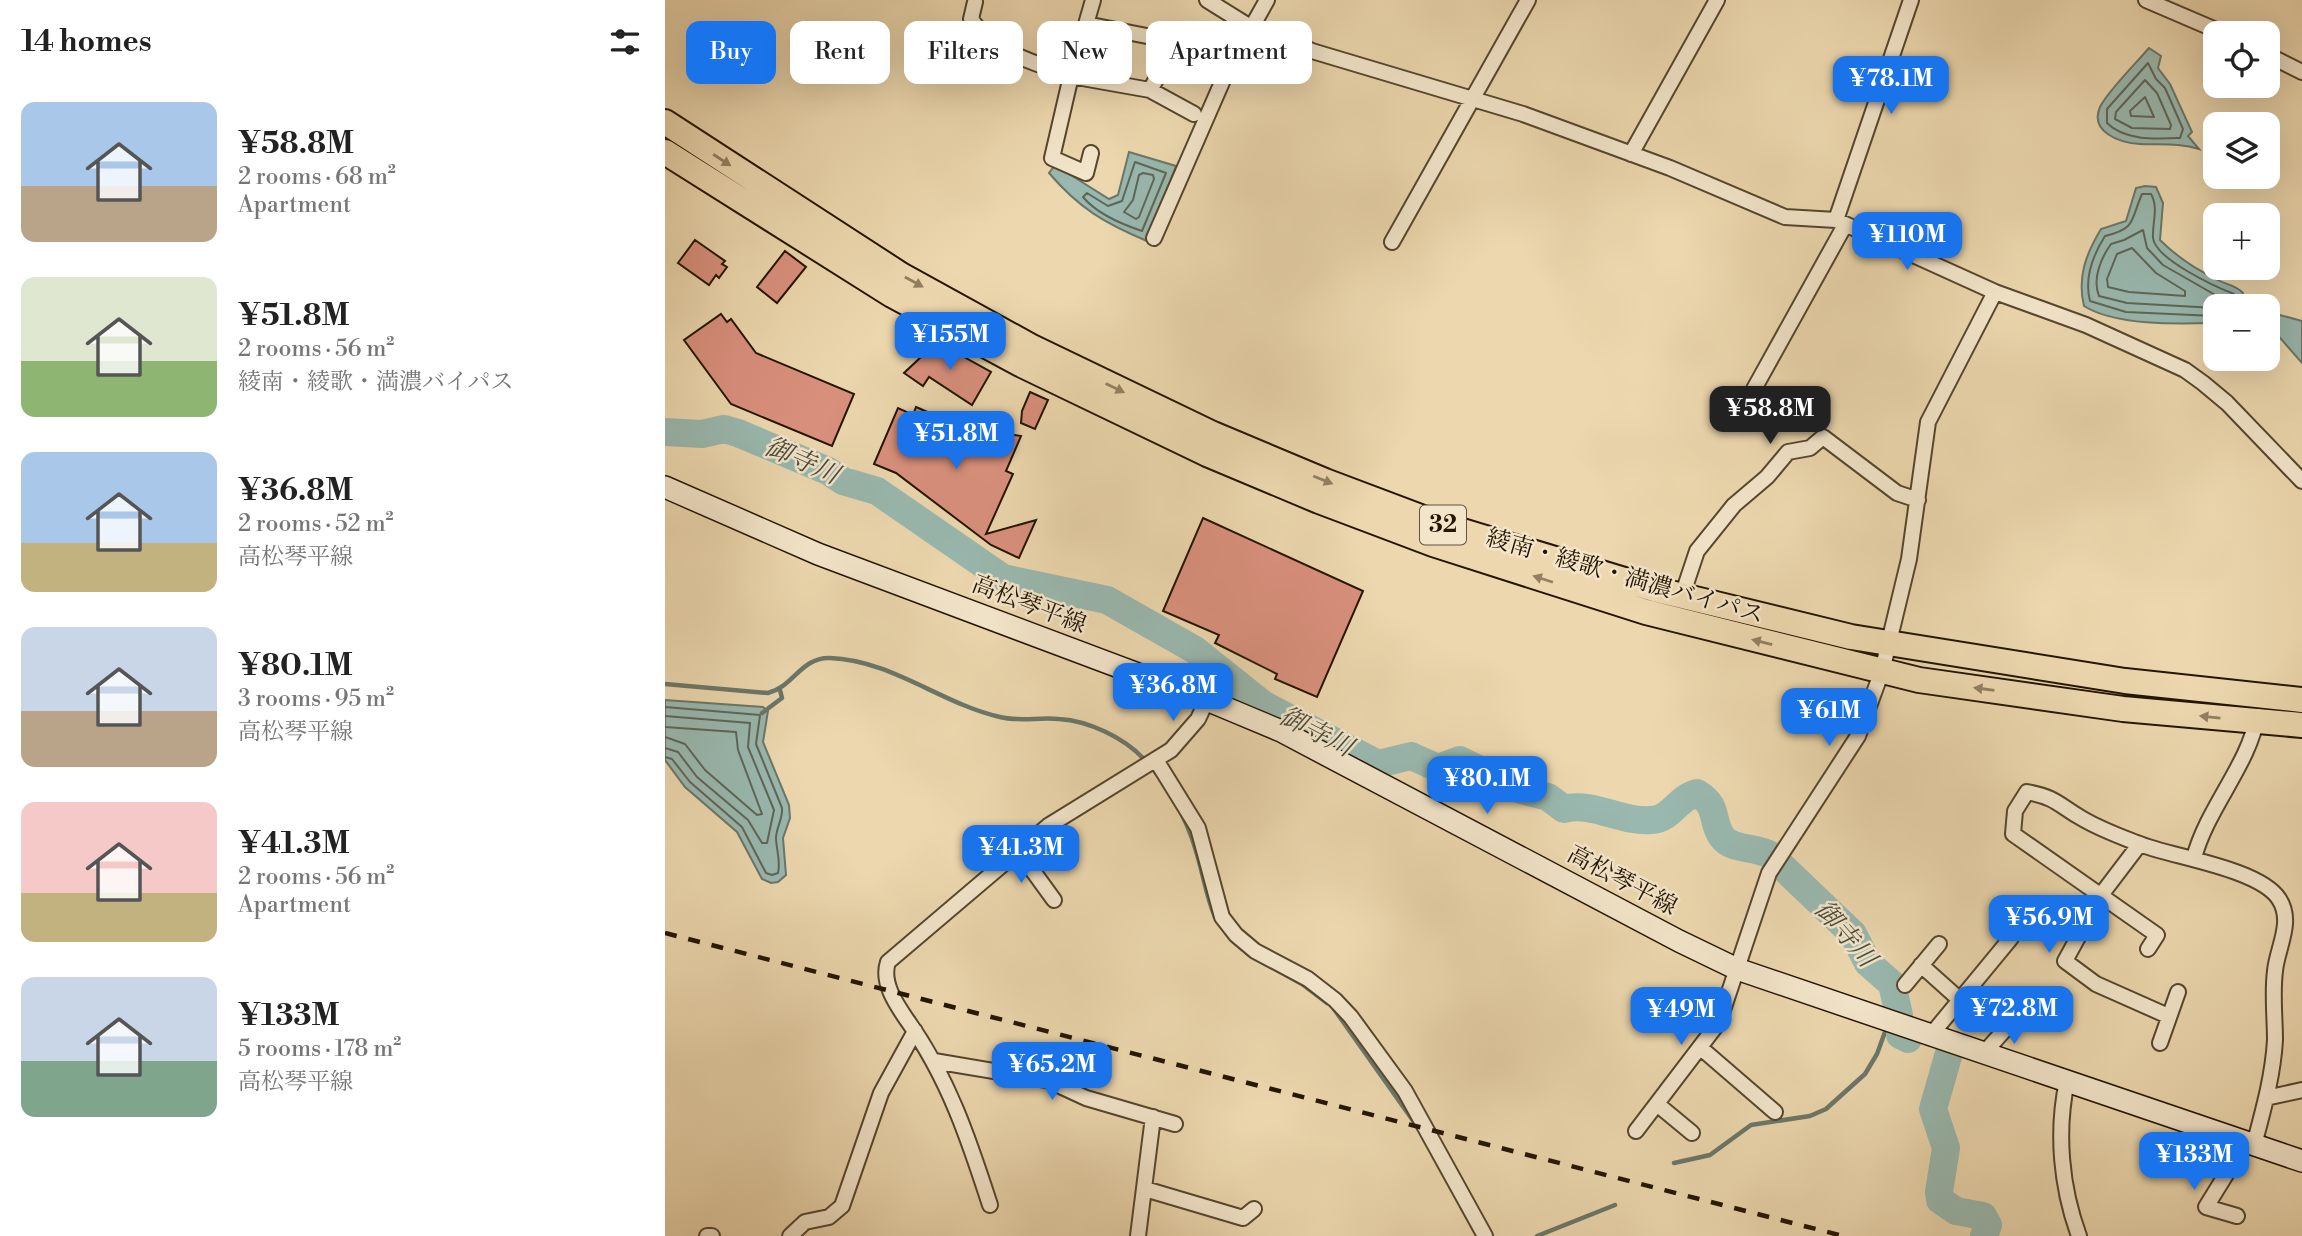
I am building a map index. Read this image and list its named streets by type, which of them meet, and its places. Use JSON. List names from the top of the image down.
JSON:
{
  "streets": {
    "highway": ["32", "綾南・綾歌・満濃バイパス"],
    "main road": ["高松琴平線"]
  },
  "water": ["御寺川"],
  "page": {
    "heading": "14 homes",
    "map_buttons": ["+", "−"],
    "chip": [
      "Buy",
      "Rent",
      "Filters",
      "New",
      "Apartment"
    ],
    "price": [
      "¥78.1M",
      "¥110M",
      "¥155M",
      "¥58.8M",
      "¥51.8M",
      "¥36.8M",
      "¥61M",
      "¥80.1M",
      "¥41.3M",
      "¥56.9M",
      "¥72.8M",
      "¥49M",
      "¥65.2M",
      "¥133M"
    ],
    "list": [
      {
        "name": "¥58.8M",
        "note": "2 rooms · 68 m² · Apartment"
      },
      {
        "name": "¥51.8M",
        "note": "2 rooms · 56 m² · 綾南・綾歌・満濃バイパス"
      },
      {
        "name": "¥36.8M",
        "note": "2 rooms · 52 m² · 高松琴平線"
      },
      {
        "name": "¥80.1M",
        "note": "3 rooms · 95 m² · 高松琴平線"
      },
      {
        "name": "¥41.3M",
        "note": "2 rooms · 56 m² · Apartment"
      },
      {
        "name": "¥133M",
        "note": "5 rooms · 178 m² · 高松琴平線"
      }
    ]
  }
}
